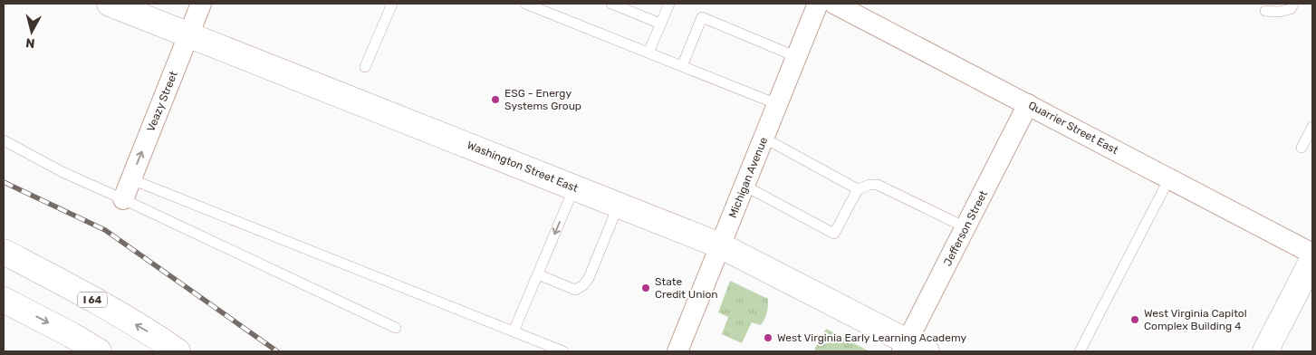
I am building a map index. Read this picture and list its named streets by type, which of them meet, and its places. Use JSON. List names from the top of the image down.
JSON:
{
  "streets": {
    "main road": ["Washington Street East", "I 64"],
    "street": [
      "Veazy Street",
      "Quarrier Street East",
      "Michigan Avenue",
      "Jefferson Street"
    ]
  },
  "crossings": [
    ["Veazy Street", "Washington Street East"],
    ["Quarrier Street East", "Jefferson Street"],
    ["Washington Street East", "Michigan Avenue"],
    ["Washington Street East", "Jefferson Street"]
  ],
  "one_way": ["Veazy Street"],
  "places": [
    "ESG - Energy Systems Group",
    "State Credit Union",
    "West Virginia Capitol Complex Building 4",
    "West Virginia Early Learning Academy"
  ],
  "north": "bottom"
}
